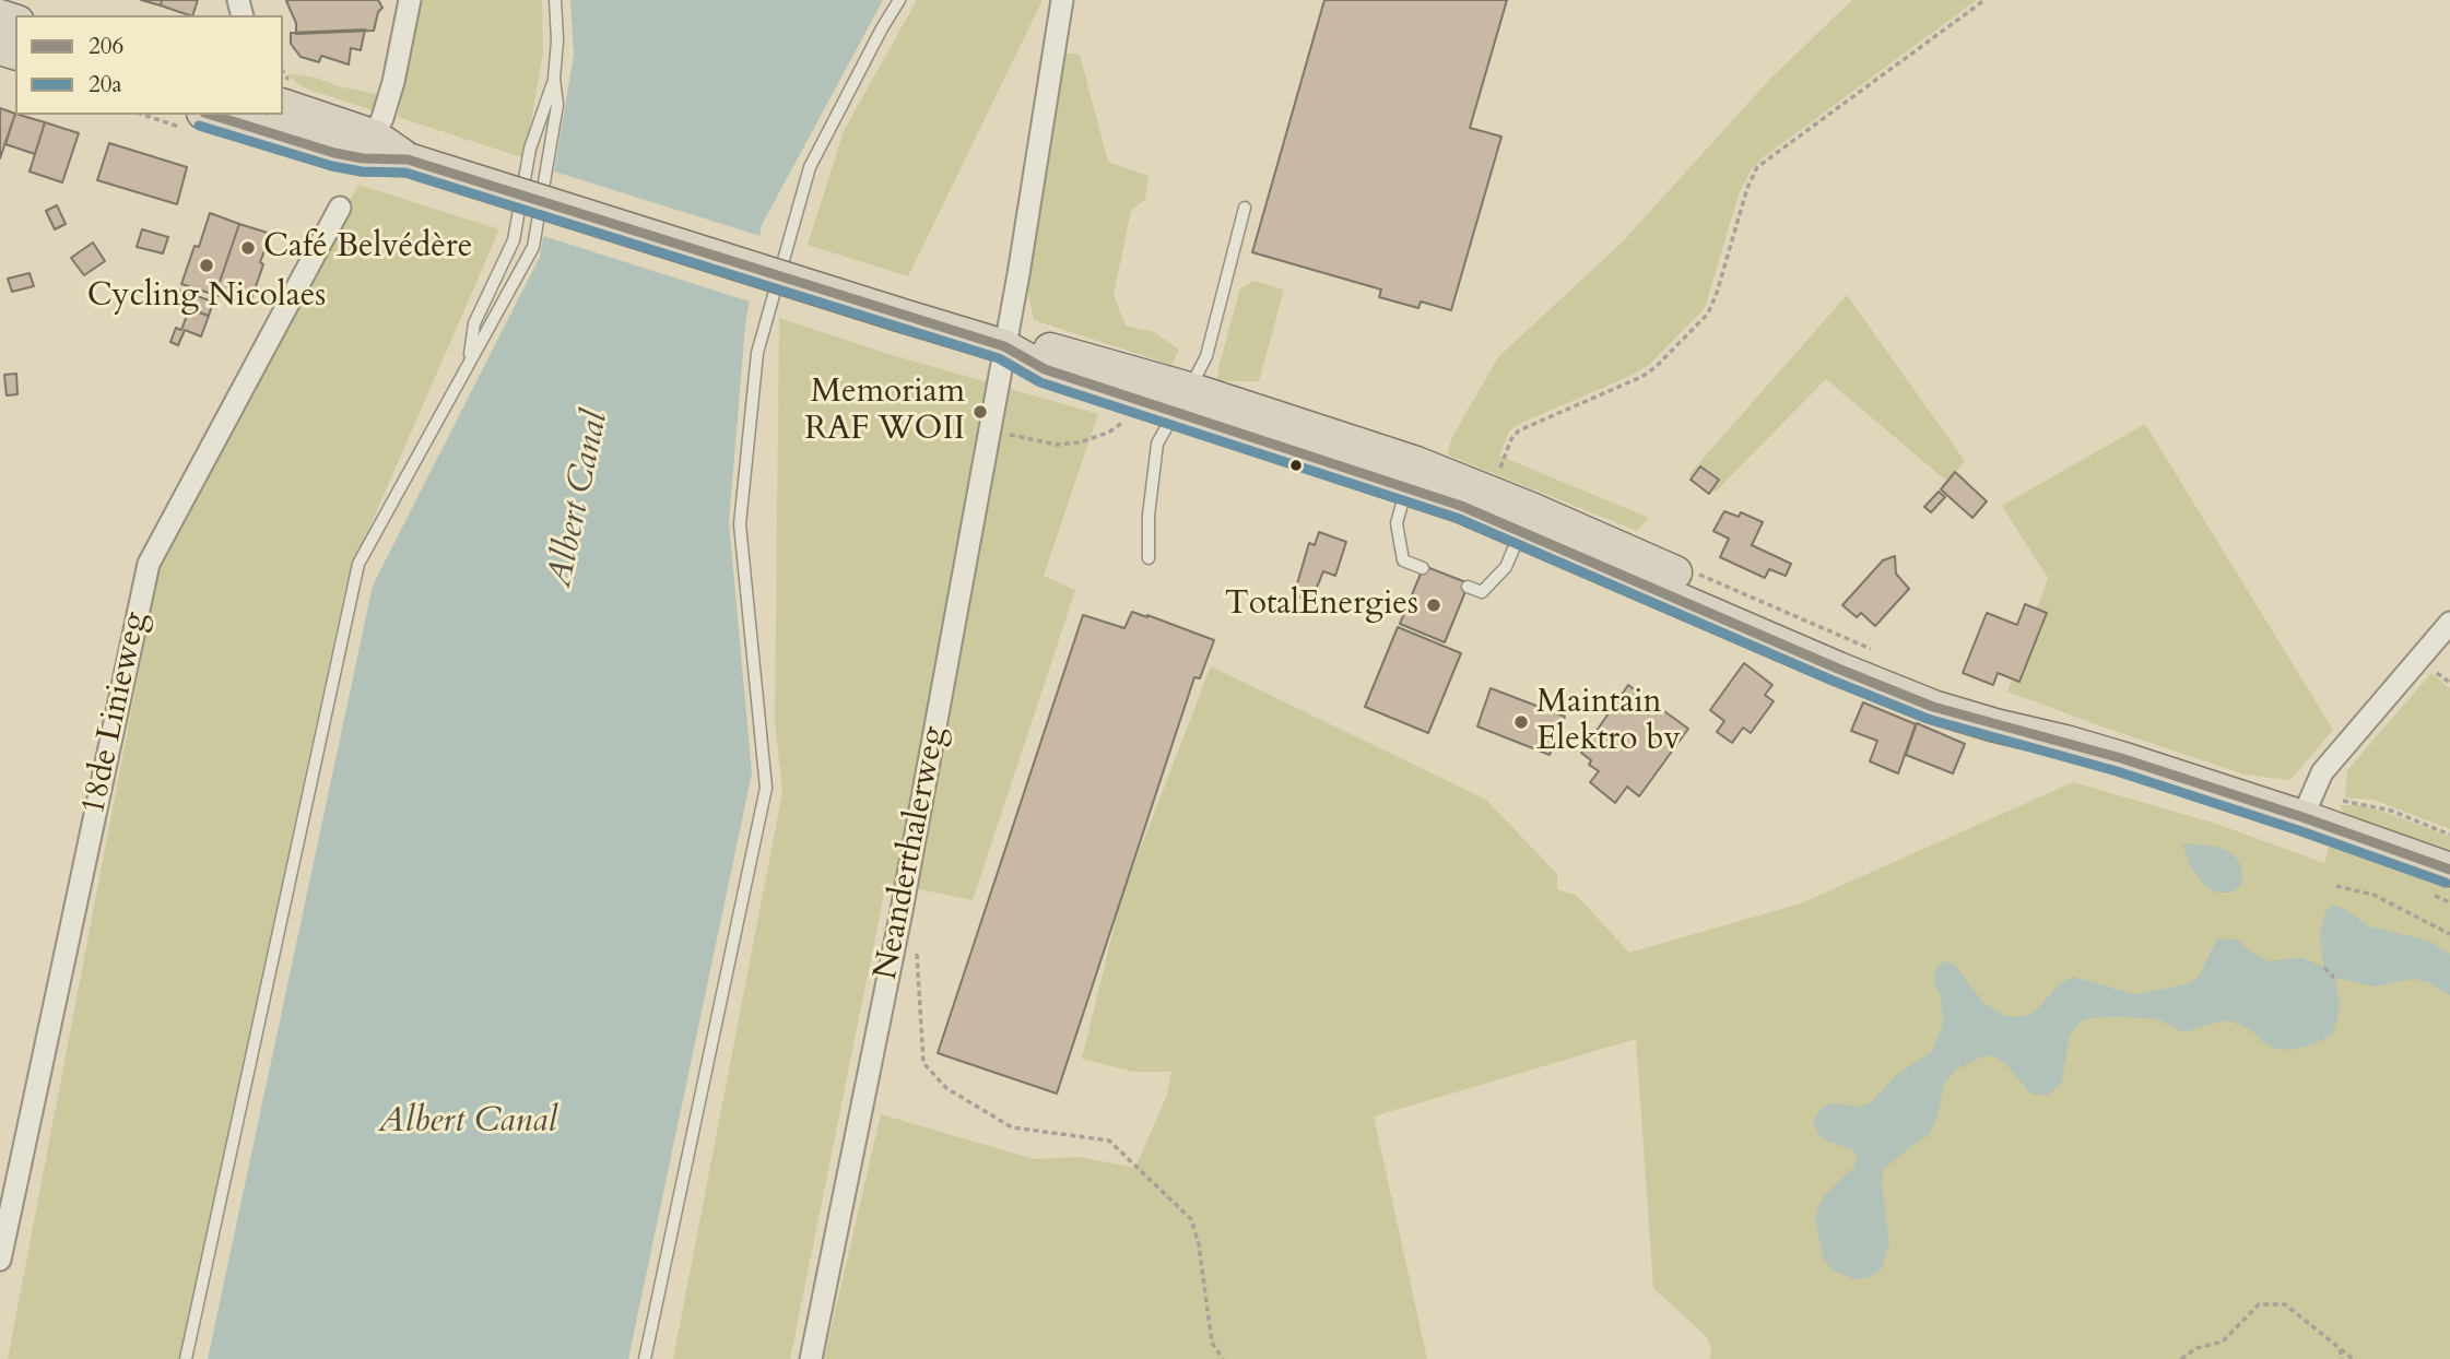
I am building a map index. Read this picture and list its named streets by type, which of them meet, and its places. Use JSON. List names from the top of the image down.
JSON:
{
  "streets": {
    "street": ["18de Linieweg", "Neanderthalerweg"]
  },
  "water": ["Albert Canal"],
  "places": [
    "Café Belvédère",
    "Cycling Nicolaes",
    "Memoriam RAF WOII",
    "TotalEnergies",
    "Maintain Elektro bv"
  ],
  "lines": ["transit line 206", "transit line 20a"],
  "legend": ["206", "20a"]
}
